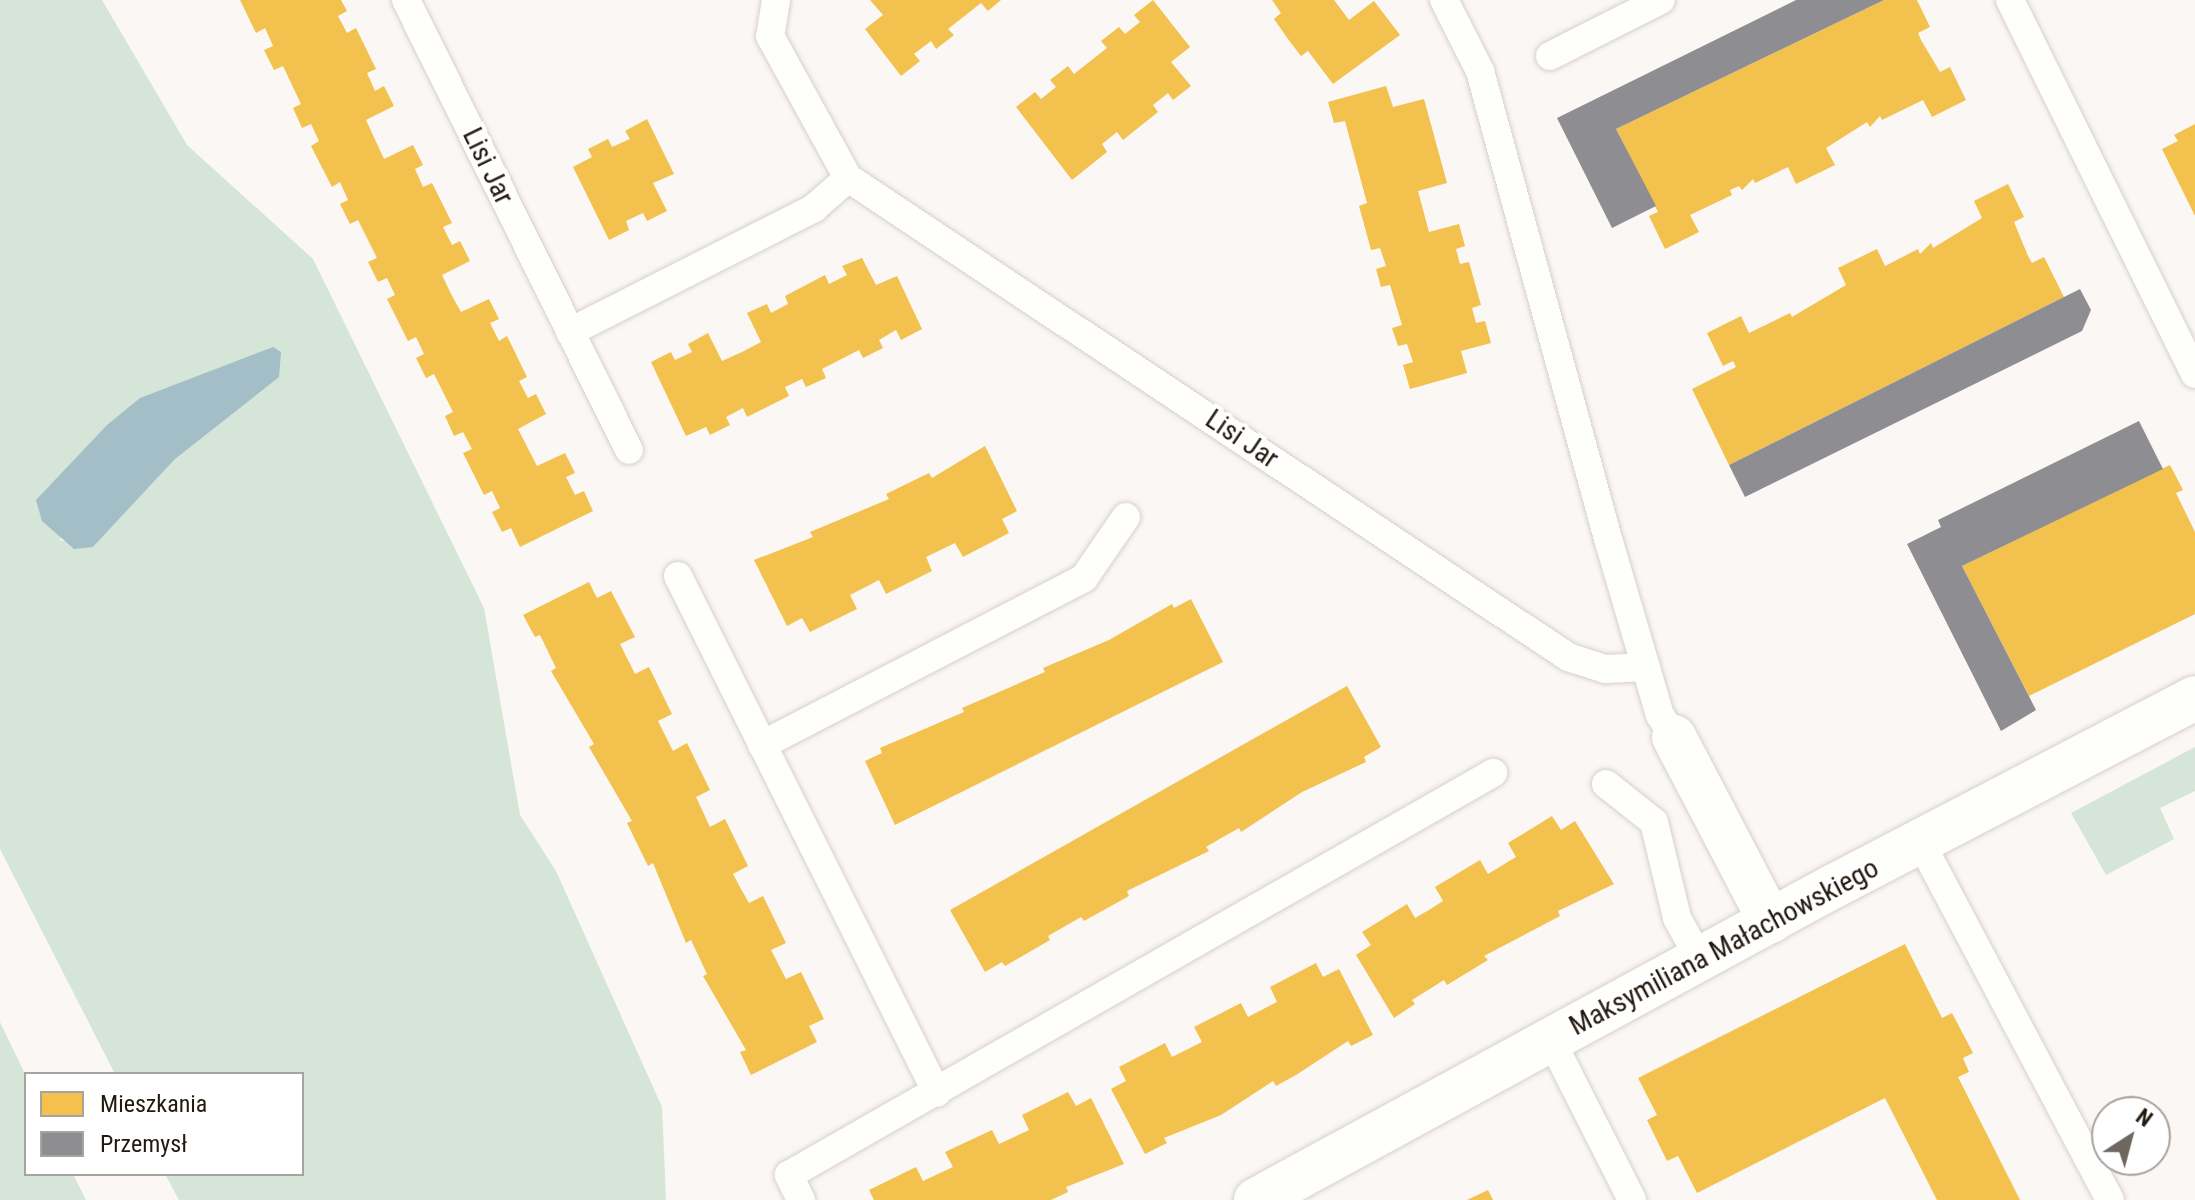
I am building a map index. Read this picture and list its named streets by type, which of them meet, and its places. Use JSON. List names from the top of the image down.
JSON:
{
  "streets": {
    "street": ["Maksymiliana Małachowskiego"],
    "lane": ["Lisi Jar"]
  },
  "legend": ["Mieszkania", "Przemysł"],
  "north": "top right"
}
